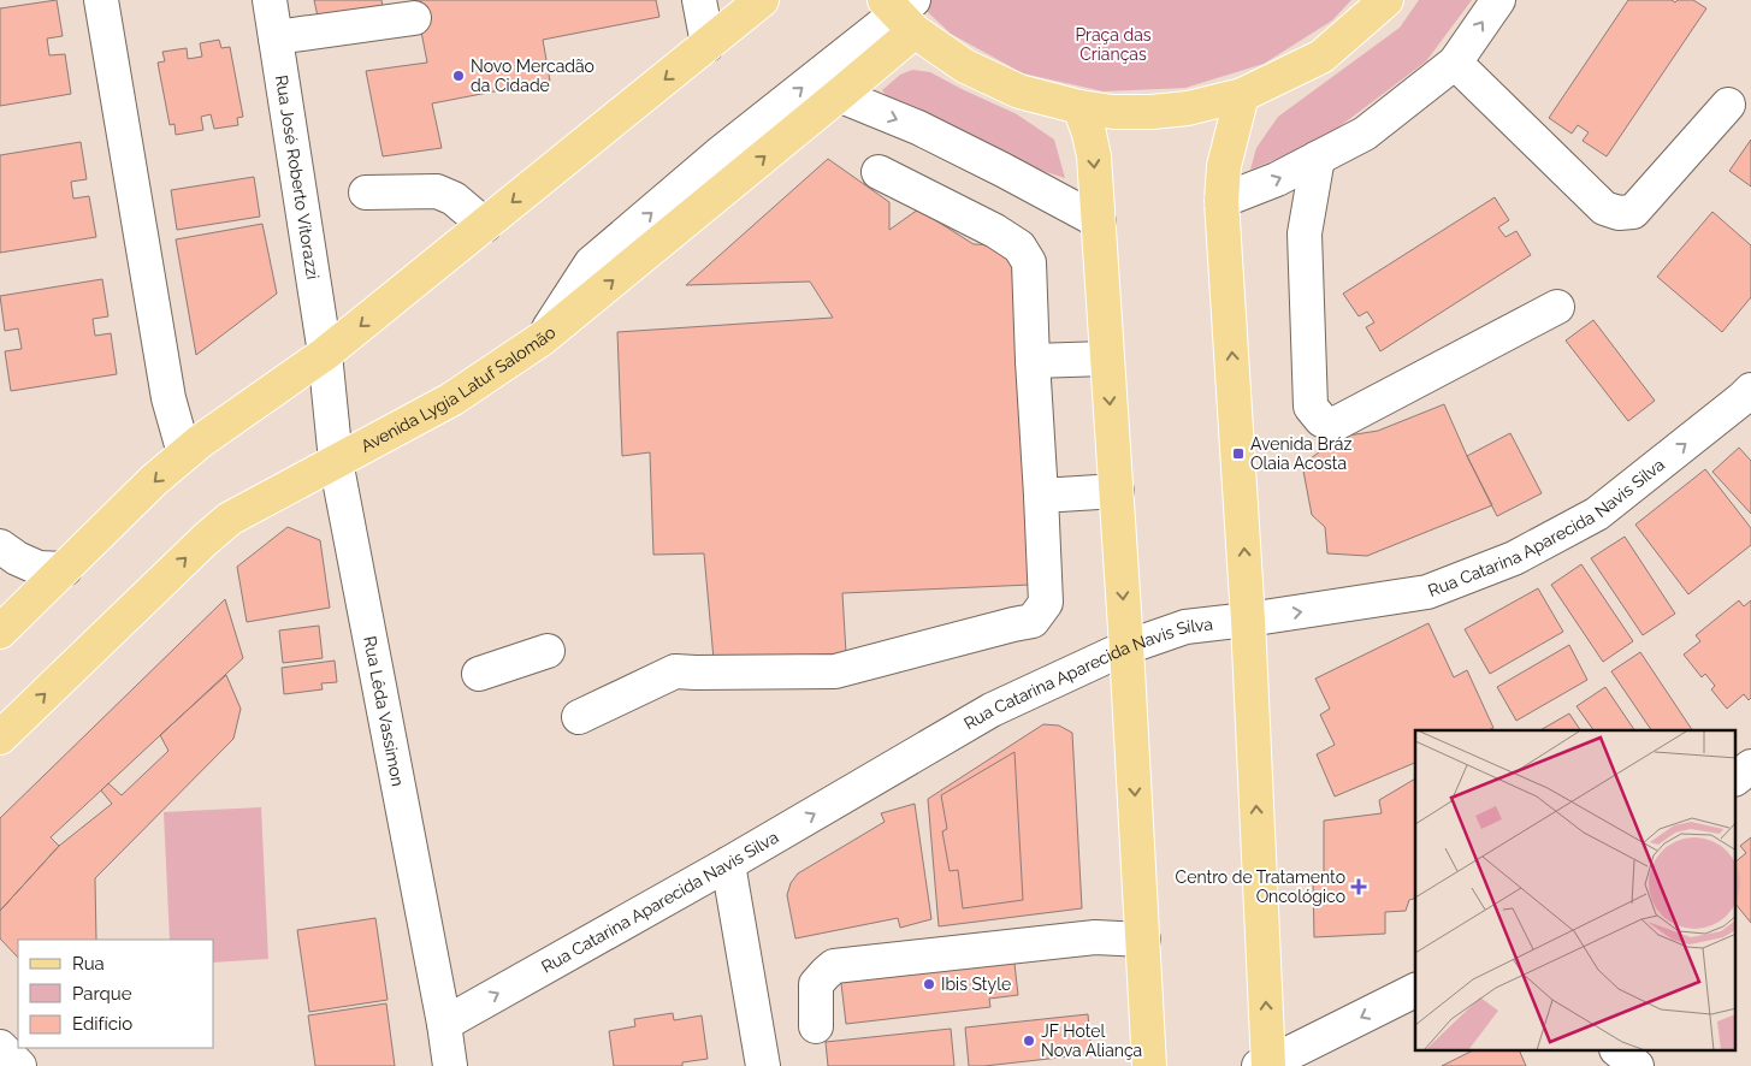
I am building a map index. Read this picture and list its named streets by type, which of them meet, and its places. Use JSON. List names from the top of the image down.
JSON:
{
  "streets": {
    "main road": ["Avenida Lygia Latuf Salomão"],
    "street": ["Rua José Roberto Vitorazzi", "Rua Catarina Aparecida Navis Silva", "Rua Lêda Vassimon"]
  },
  "crossings": [
    ["Rua José Roberto Vitorazzi", "Rua Lêda Vassimon"],
    ["Avenida Lygia Latuf Salomão", "Rua Lêda Vassimon"],
    ["Rua Catarina Aparecida Navis Silva", "Rua Lêda Vassimon"]
  ],
  "one_way": ["Rua Catarina Aparecida Navis Silva"],
  "parks": ["Praça das Crianças"],
  "places": {
    "other": ["Novo Mercadão da Cidade", "Ibis Style", "JF Hotel Nova Aliança"],
    "transit": ["Avenida Bráz Olaia Acosta"],
    "health": ["Centro de Tratamento Oncológico"]
  },
  "legend": ["Rua", "Parque", "Edifício"]
}
